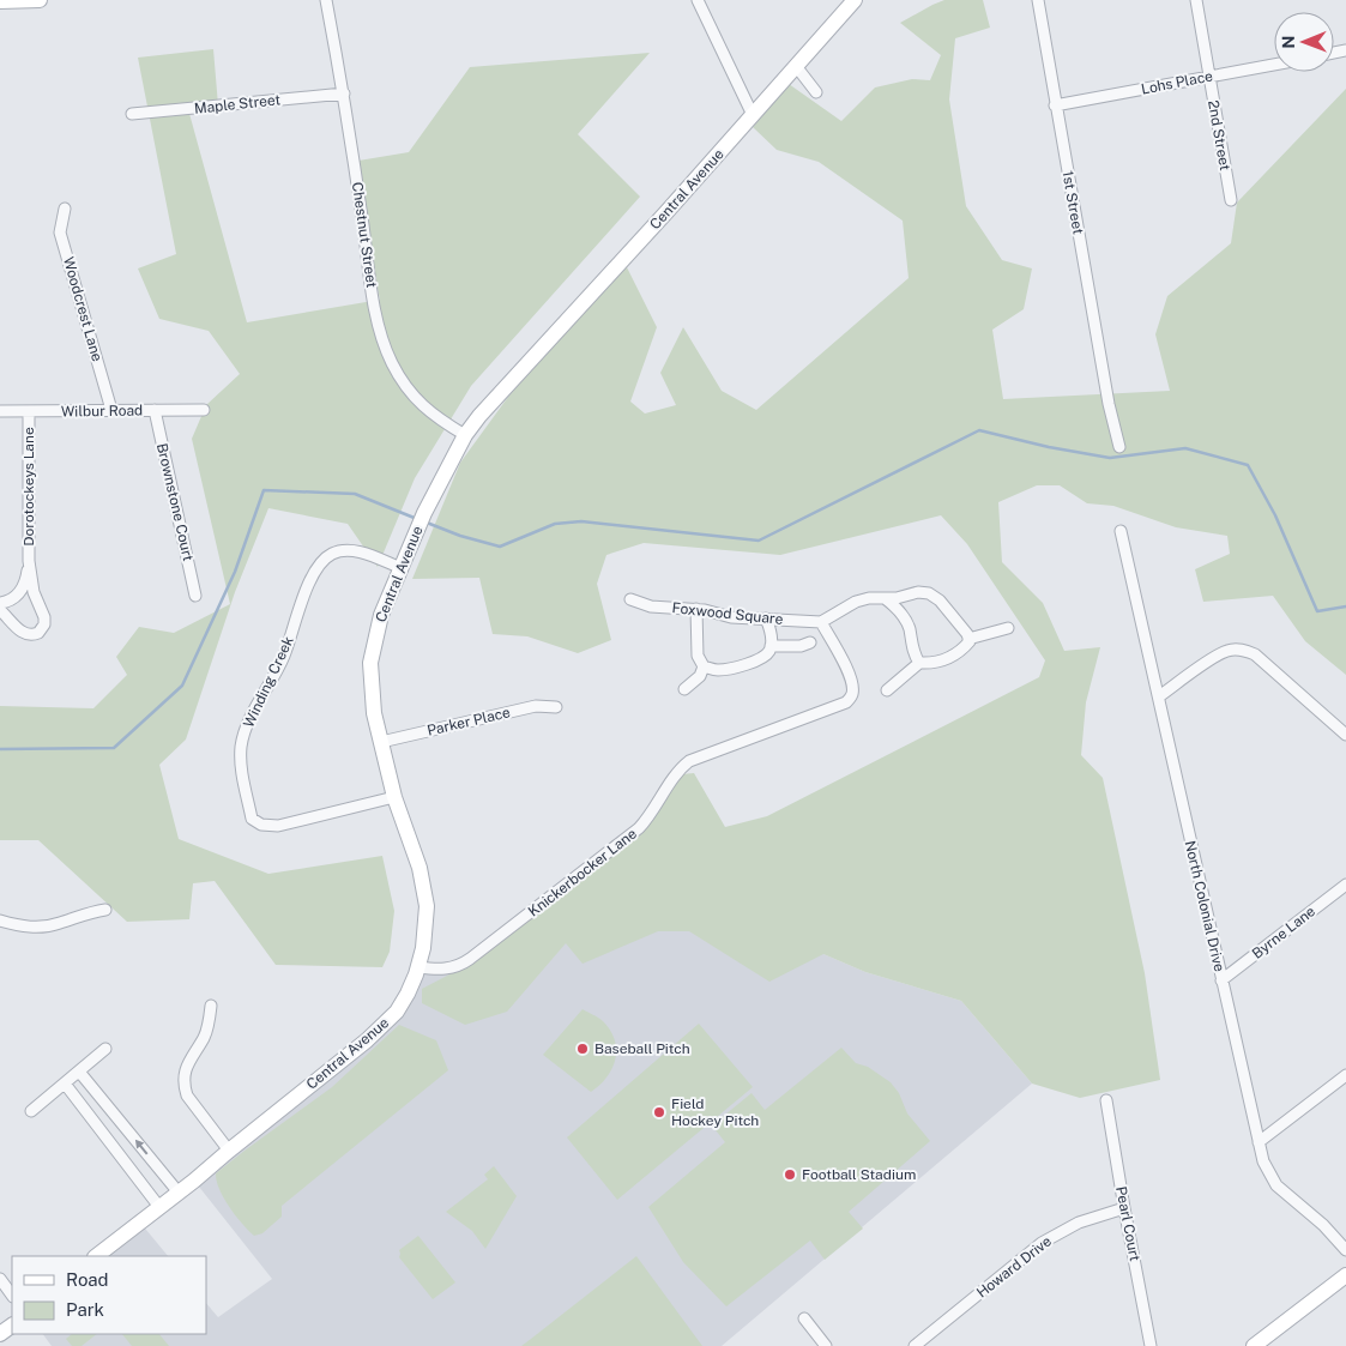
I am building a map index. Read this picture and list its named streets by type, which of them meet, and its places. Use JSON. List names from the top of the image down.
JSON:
{
  "streets": {
    "street": [
      "Lohs Place",
      "Maple Street",
      "2nd Street",
      "Central Avenue",
      "1st Street",
      "Chestnut Street",
      "Woodcrest Lane",
      "Wilbur Road",
      "Dorotockeys Lane",
      "Brownstone Court",
      "Foxwood Square",
      "Winding Creek",
      "Parker Place",
      "Knickerbocker Lane",
      "North Colonial Drive",
      "Byrne Lane",
      "Pearl Court",
      "Howard Drive"
    ]
  },
  "crossings": [
    ["Lohs Place", "2nd Street"],
    ["Lohs Place", "1st Street"],
    ["Maple Street", "Chestnut Street"],
    ["Central Avenue", "Chestnut Street"],
    ["Central Avenue", "Winding Creek"],
    ["Central Avenue", "Parker Place"],
    ["Central Avenue", "Knickerbocker Lane"],
    ["Woodcrest Lane", "Wilbur Road"],
    ["Wilbur Road", "Dorotockeys Lane"],
    ["Wilbur Road", "Brownstone Court"],
    ["Foxwood Square", "Knickerbocker Lane"],
    ["North Colonial Drive", "Byrne Lane"],
    ["Pearl Court", "Howard Drive"]
  ],
  "places": ["Baseball Pitch", "Field Hockey Pitch", "Football Stadium"],
  "legend": ["Road", "Park"],
  "north": "left"
}
